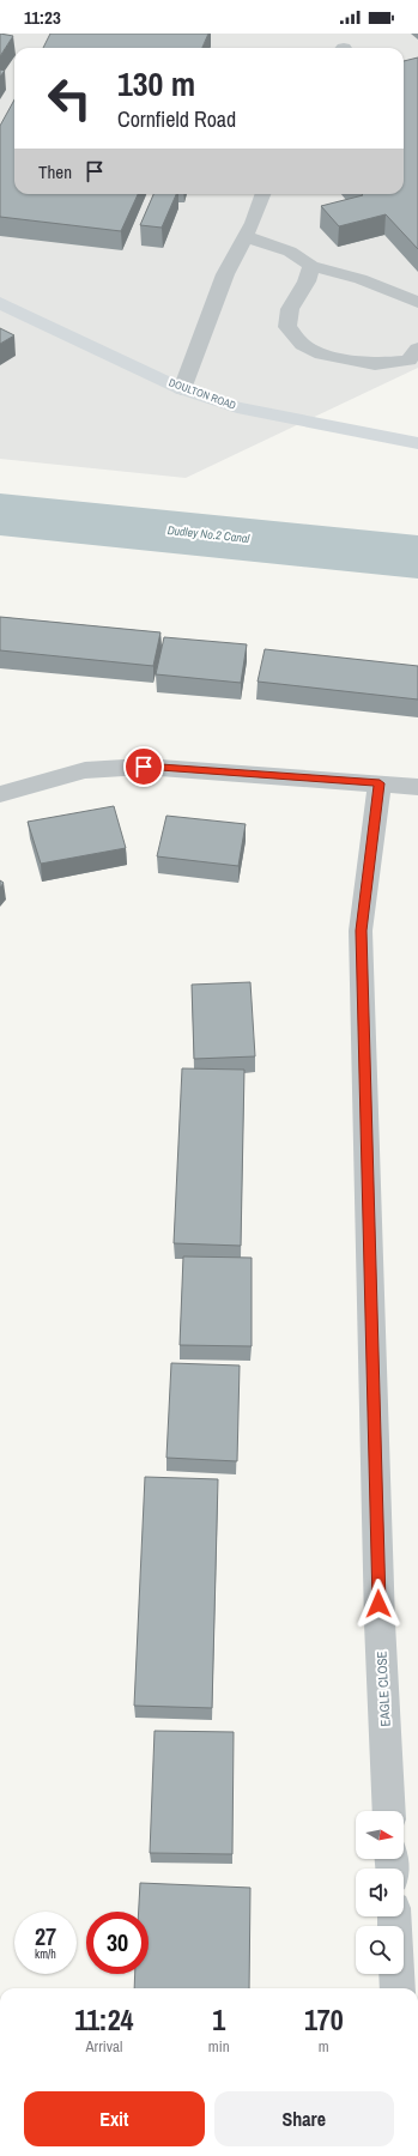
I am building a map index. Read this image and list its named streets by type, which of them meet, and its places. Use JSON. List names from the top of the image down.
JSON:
{
  "streets": {
    "street": ["DOULTON ROAD", "EAGLE CLOSE"]
  },
  "water": ["Dudley No.2 Canal"],
  "north": "right",
  "page": {
    "status": "11:23",
    "turn": ["130 m", "Cornfield Road"],
    "then": "Then",
    "speed": "27 km/h",
    "limit": "30",
    "eta": [
      "11:24",
      "Arrival",
      "1",
      "min",
      "170",
      "m"
    ],
    "buttons": ["Exit", "Share"]
  }
}
